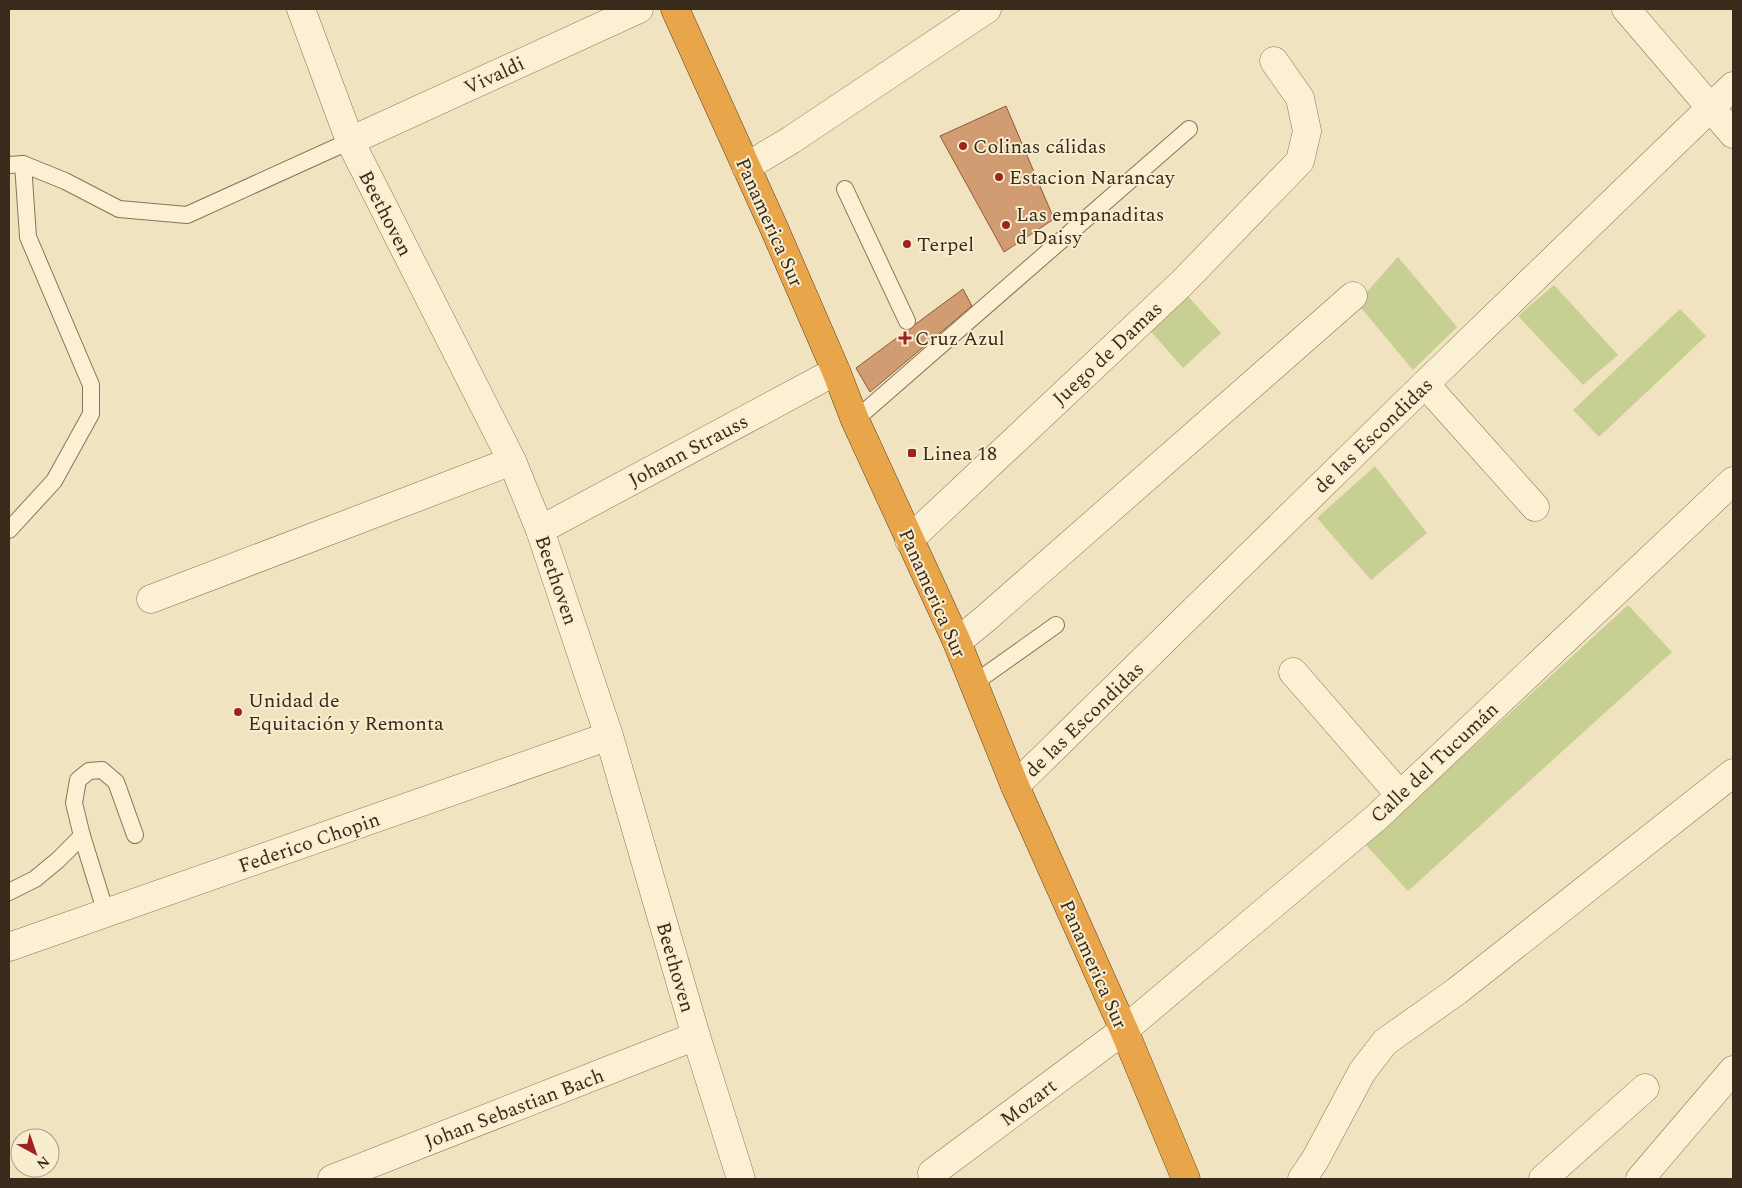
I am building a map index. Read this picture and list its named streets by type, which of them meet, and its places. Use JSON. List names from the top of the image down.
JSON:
{
  "streets": {
    "highway": ["Panamerica Sur"],
    "street": [
      "Vivaldi",
      "Beethoven",
      "Juego de Damas",
      "de las Escondidas",
      "Johann Strauss",
      "Calle del Tucumán",
      "Federico Chopin",
      "Mozart",
      "Johan Sebastian Bach"
    ]
  },
  "crossings": [
    ["Vivaldi", "Beethoven"],
    ["Beethoven", "Johann Strauss"],
    ["Beethoven", "Federico Chopin"],
    ["Beethoven", "Johan Sebastian Bach"],
    ["Panamerica Sur", "Juego de Damas"],
    ["Panamerica Sur", "de las Escondidas"],
    ["Panamerica Sur", "Johann Strauss"],
    ["Panamerica Sur", "Calle del Tucumán"],
    ["Panamerica Sur", "Mozart"],
    ["Calle del Tucumán", "Mozart"]
  ],
  "places": {
    "other": [
      "Colinas cálidas",
      "Estacion Narancay",
      "Las empanaditas d Daisy",
      "Terpel",
      "Unidad de Equitación y Remonta"
    ],
    "health": ["Cruz Azul"],
    "transit": ["Linea 18"]
  },
  "north": "bottom right"
}
